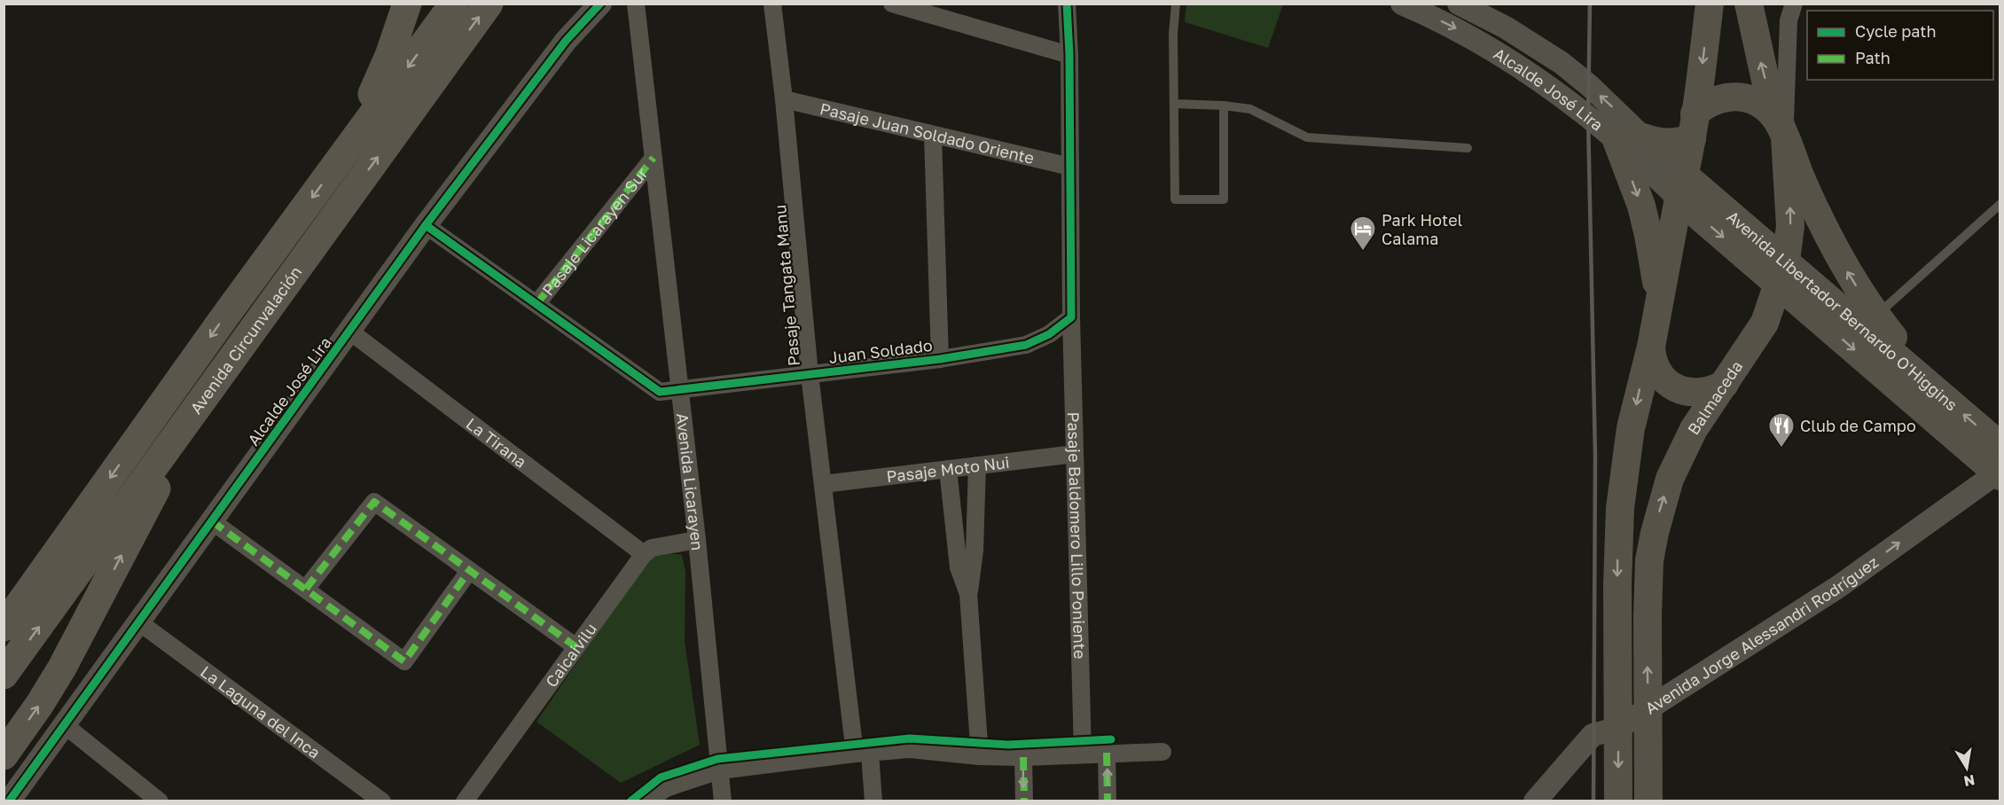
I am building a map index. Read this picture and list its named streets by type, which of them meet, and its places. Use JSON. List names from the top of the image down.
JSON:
{
  "streets": {
    "highway": ["Avenida Circunvalación"],
    "main road": ["Avenida Libertador Bernardo O'Higgins", "Balmaceda"],
    "street": [
      "Alcalde José Lira",
      "Pasaje Juan Soldado Oriente",
      "Pasaje Licarayen Sur",
      "Pasaje Tangata Manu",
      "Juan Soldado",
      "La Tirana",
      "Pasaje Moto Nui",
      "Avenida Licarayen",
      "Pasaje Baldomero Lillo Poniente",
      "Avenida Jorge Alessandri Rodríguez",
      "Caicaivilu",
      "La Laguna del Inca"
    ]
  },
  "crossings": [
    ["Alcalde José Lira", "Avenida Libertador Bernardo O'Higgins"],
    ["Alcalde José Lira", "Juan Soldado"],
    ["Alcalde José Lira", "La Tirana"],
    ["Alcalde José Lira", "La Laguna del Inca"],
    ["Pasaje Juan Soldado Oriente", "Pasaje Tangata Manu"],
    ["Pasaje Licarayen Sur", "Juan Soldado"],
    ["Pasaje Licarayen Sur", "Avenida Licarayen"],
    ["Pasaje Tangata Manu", "Juan Soldado"],
    ["Pasaje Tangata Manu", "Pasaje Moto Nui"],
    ["Avenida Libertador Bernardo O'Higgins", "Balmaceda"],
    ["Avenida Libertador Bernardo O'Higgins", "Avenida Jorge Alessandri Rodríguez"],
    ["Juan Soldado", "Avenida Licarayen"],
    ["Juan Soldado", "Pasaje Baldomero Lillo Poniente"],
    ["Balmaceda", "Avenida Jorge Alessandri Rodríguez"],
    ["La Tirana", "Caicaivilu"],
    ["Pasaje Moto Nui", "Pasaje Baldomero Lillo Poniente"]
  ],
  "one_way": ["Avenida Jorge Alessandri Rodríguez"],
  "places": {
    "hotel": ["Park Hotel Calama"],
    "restaurant": ["Club de Campo"]
  },
  "legend": ["Cycle path", "Path"],
  "north": "bottom"
}
